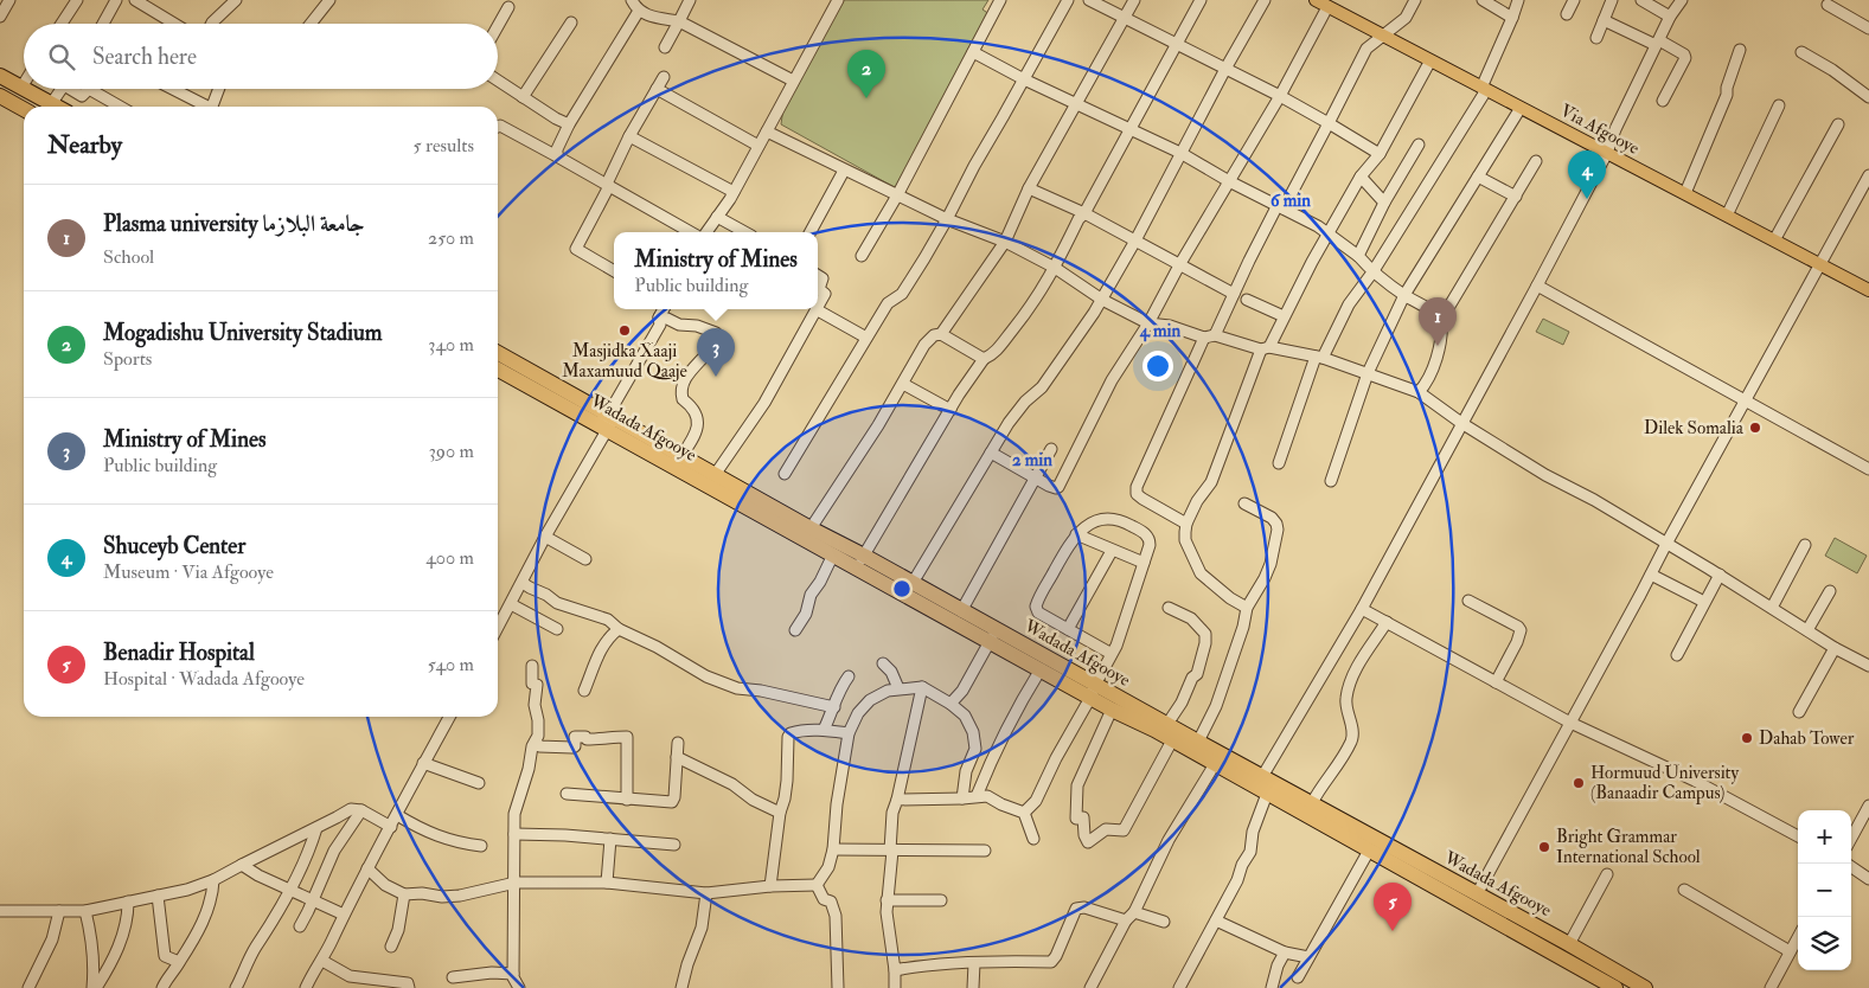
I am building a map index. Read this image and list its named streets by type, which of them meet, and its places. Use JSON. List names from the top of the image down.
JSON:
{
  "streets": {
    "highway": ["Wadada Afgooye"],
    "main road": ["Via Afgooye"]
  },
  "places": [
    "Masjidka Xaaji Maxamuud Qaaje",
    "Dilek Somalia",
    "Dahab Tower",
    "Hormuud University (Banaadir Campus)",
    "Bright Grammar International School"
  ],
  "page": {
    "search": "Search here",
    "pins": [
      "2",
      "4",
      "1",
      "3",
      "5"
    ],
    "heading": ["Nearby", "5 results"],
    "list": [
      {
        "mark": "1",
        "name": "Plasma university جامعة البلازما",
        "note": "School",
        "value": "250 m"
      },
      {
        "mark": "2",
        "name": "Mogadishu University Stadium",
        "note": "Sports",
        "value": "340 m"
      },
      {
        "mark": "3",
        "name": "Ministry of Mines",
        "note": "Public building",
        "value": "390 m"
      },
      {
        "mark": "4",
        "name": "Shuceyb Center",
        "note": "Museum · Via Afgooye",
        "value": "400 m"
      },
      {
        "mark": "5",
        "name": "Benadir Hospital",
        "note": "Hospital · Wadada Afgooye",
        "value": "540 m"
      }
    ],
    "popup": ["Ministry of Mines", "Public building"],
    "map_buttons": ["+", "−"]
  },
  "rings": ["6 min", "4 min", "2 min"]
}
